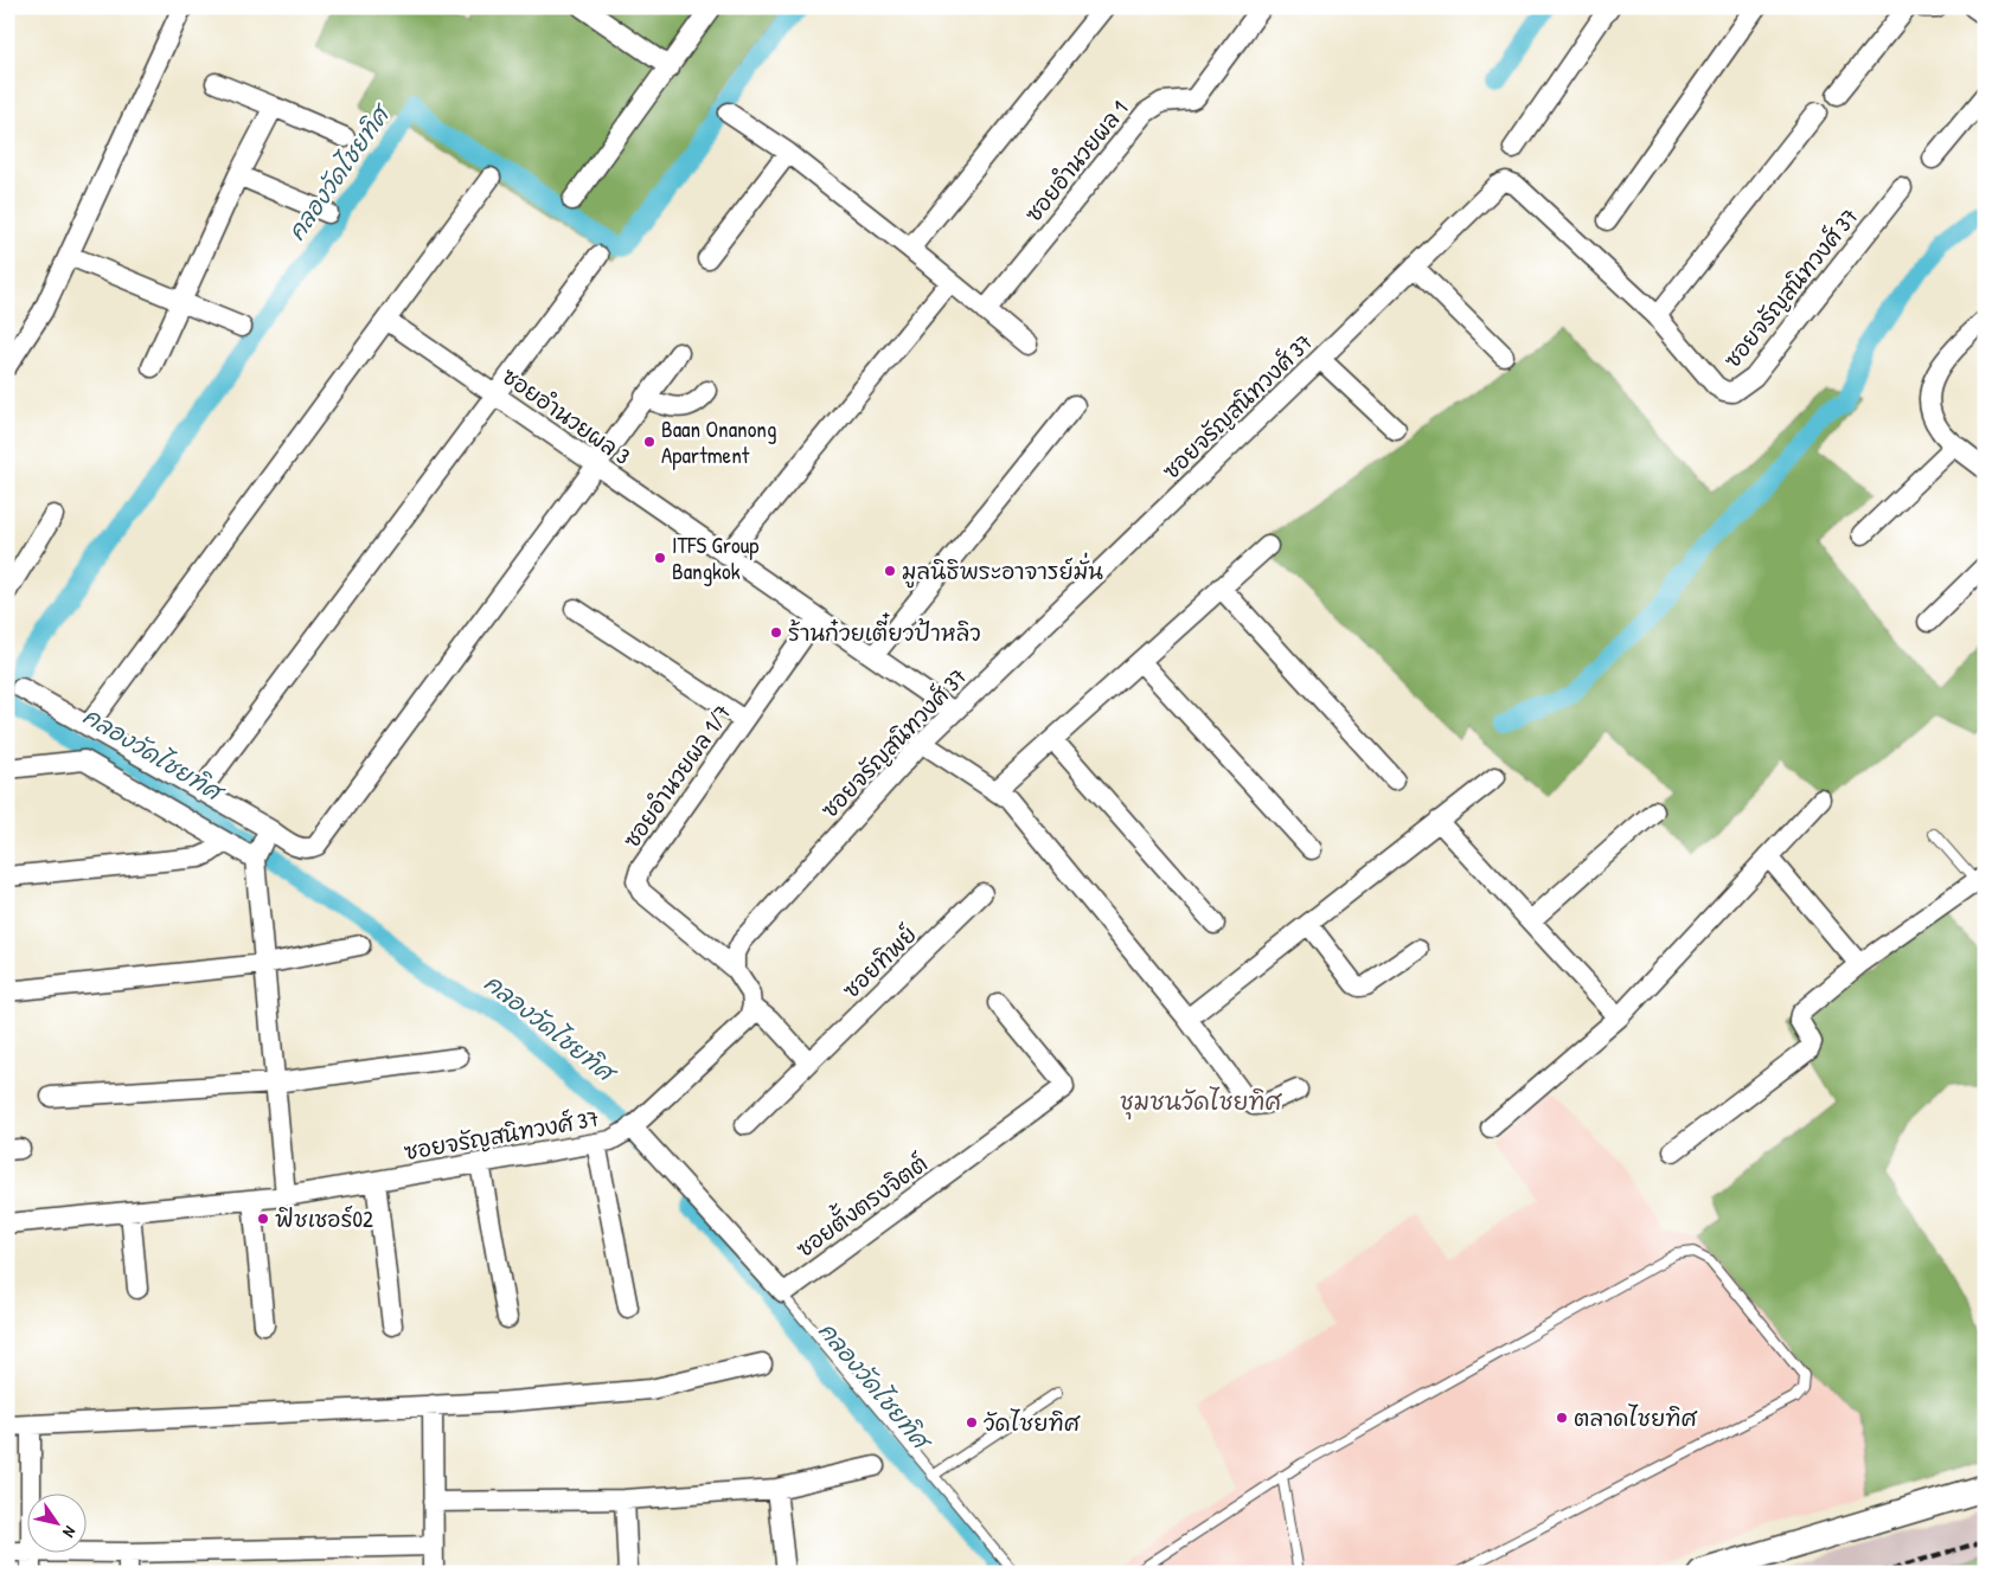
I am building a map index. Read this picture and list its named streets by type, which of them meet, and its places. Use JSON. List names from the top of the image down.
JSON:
{
  "streets": {
    "street": [
      "ซอยอำนวยผล 1",
      "ซอยจรัญสนิทวงศ์ 37",
      "ซอยอำนวยผล 3",
      "ซอยอำนวยผล 1/7",
      "ซอยทิพย์",
      "ซอยตั้งตรงจิตต์"
    ]
  },
  "crossings": [
    ["ซอยจรัญสนิทวงศ์ 37", "ซอยอำนวยผล 3"],
    ["ซอยจรัญสนิทวงศ์ 37", "ซอยอำนวยผล 1/7"],
    ["ซอยจรัญสนิทวงศ์ 37", "ซอยตั้งตรงจิตต์"],
    ["ซอยอำนวยผล 3", "ซอยอำนวยผล 1/7"]
  ],
  "districts": ["ชุมชนวัดไชยทิศ"],
  "water": ["คลองวัดไชยทิศ"],
  "places": [
    "Baan Onanong Apartment",
    "ITFS Group Bangkok",
    "มูลนิธิพระอาจารย์มั่น",
    "ร้านก๋วยเตี๋ยวป้าหลิว",
    "ฟิชเชอร์02",
    "ตลาดไชยทิศ",
    "วัดไชยทิศ"
  ],
  "north": "bottom right"
}
